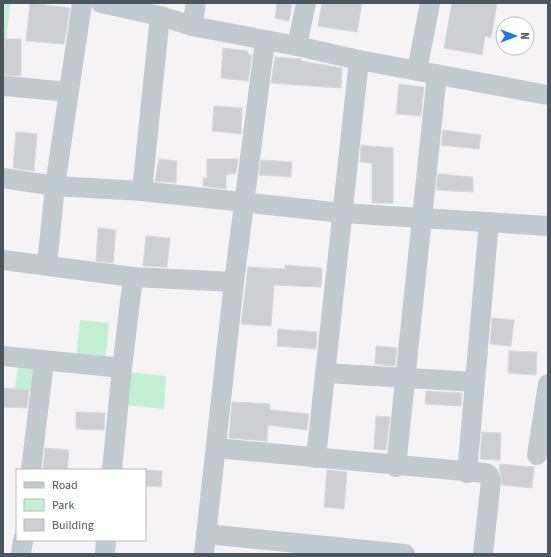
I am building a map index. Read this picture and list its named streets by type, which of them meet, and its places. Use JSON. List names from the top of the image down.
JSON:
{
  "legend": ["Road", "Park", "Building"],
  "north": "right"
}
